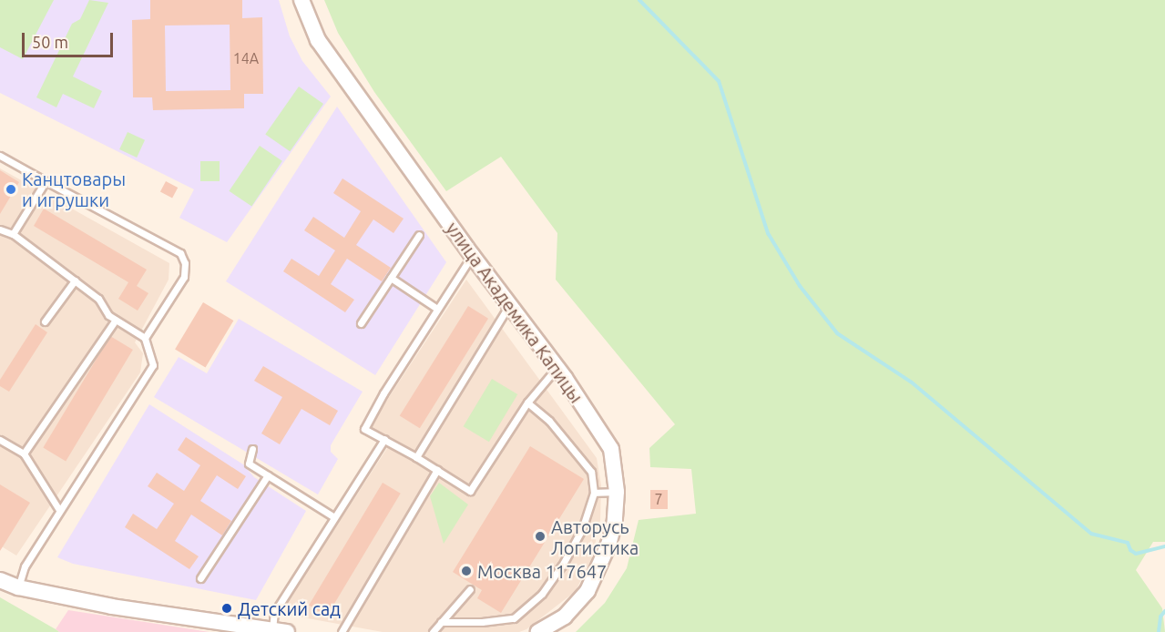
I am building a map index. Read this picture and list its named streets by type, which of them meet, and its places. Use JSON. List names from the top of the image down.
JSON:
{
  "streets": {
    "street": ["улица Академика Капицы"]
  },
  "places": [
    "Канцтовары и игрушки",
    "Авторусь Логистика",
    "Москва 117647",
    "Детский сад"
  ],
  "house_numbers": ["14А", "7"],
  "scale_bar": "50 m"
}
